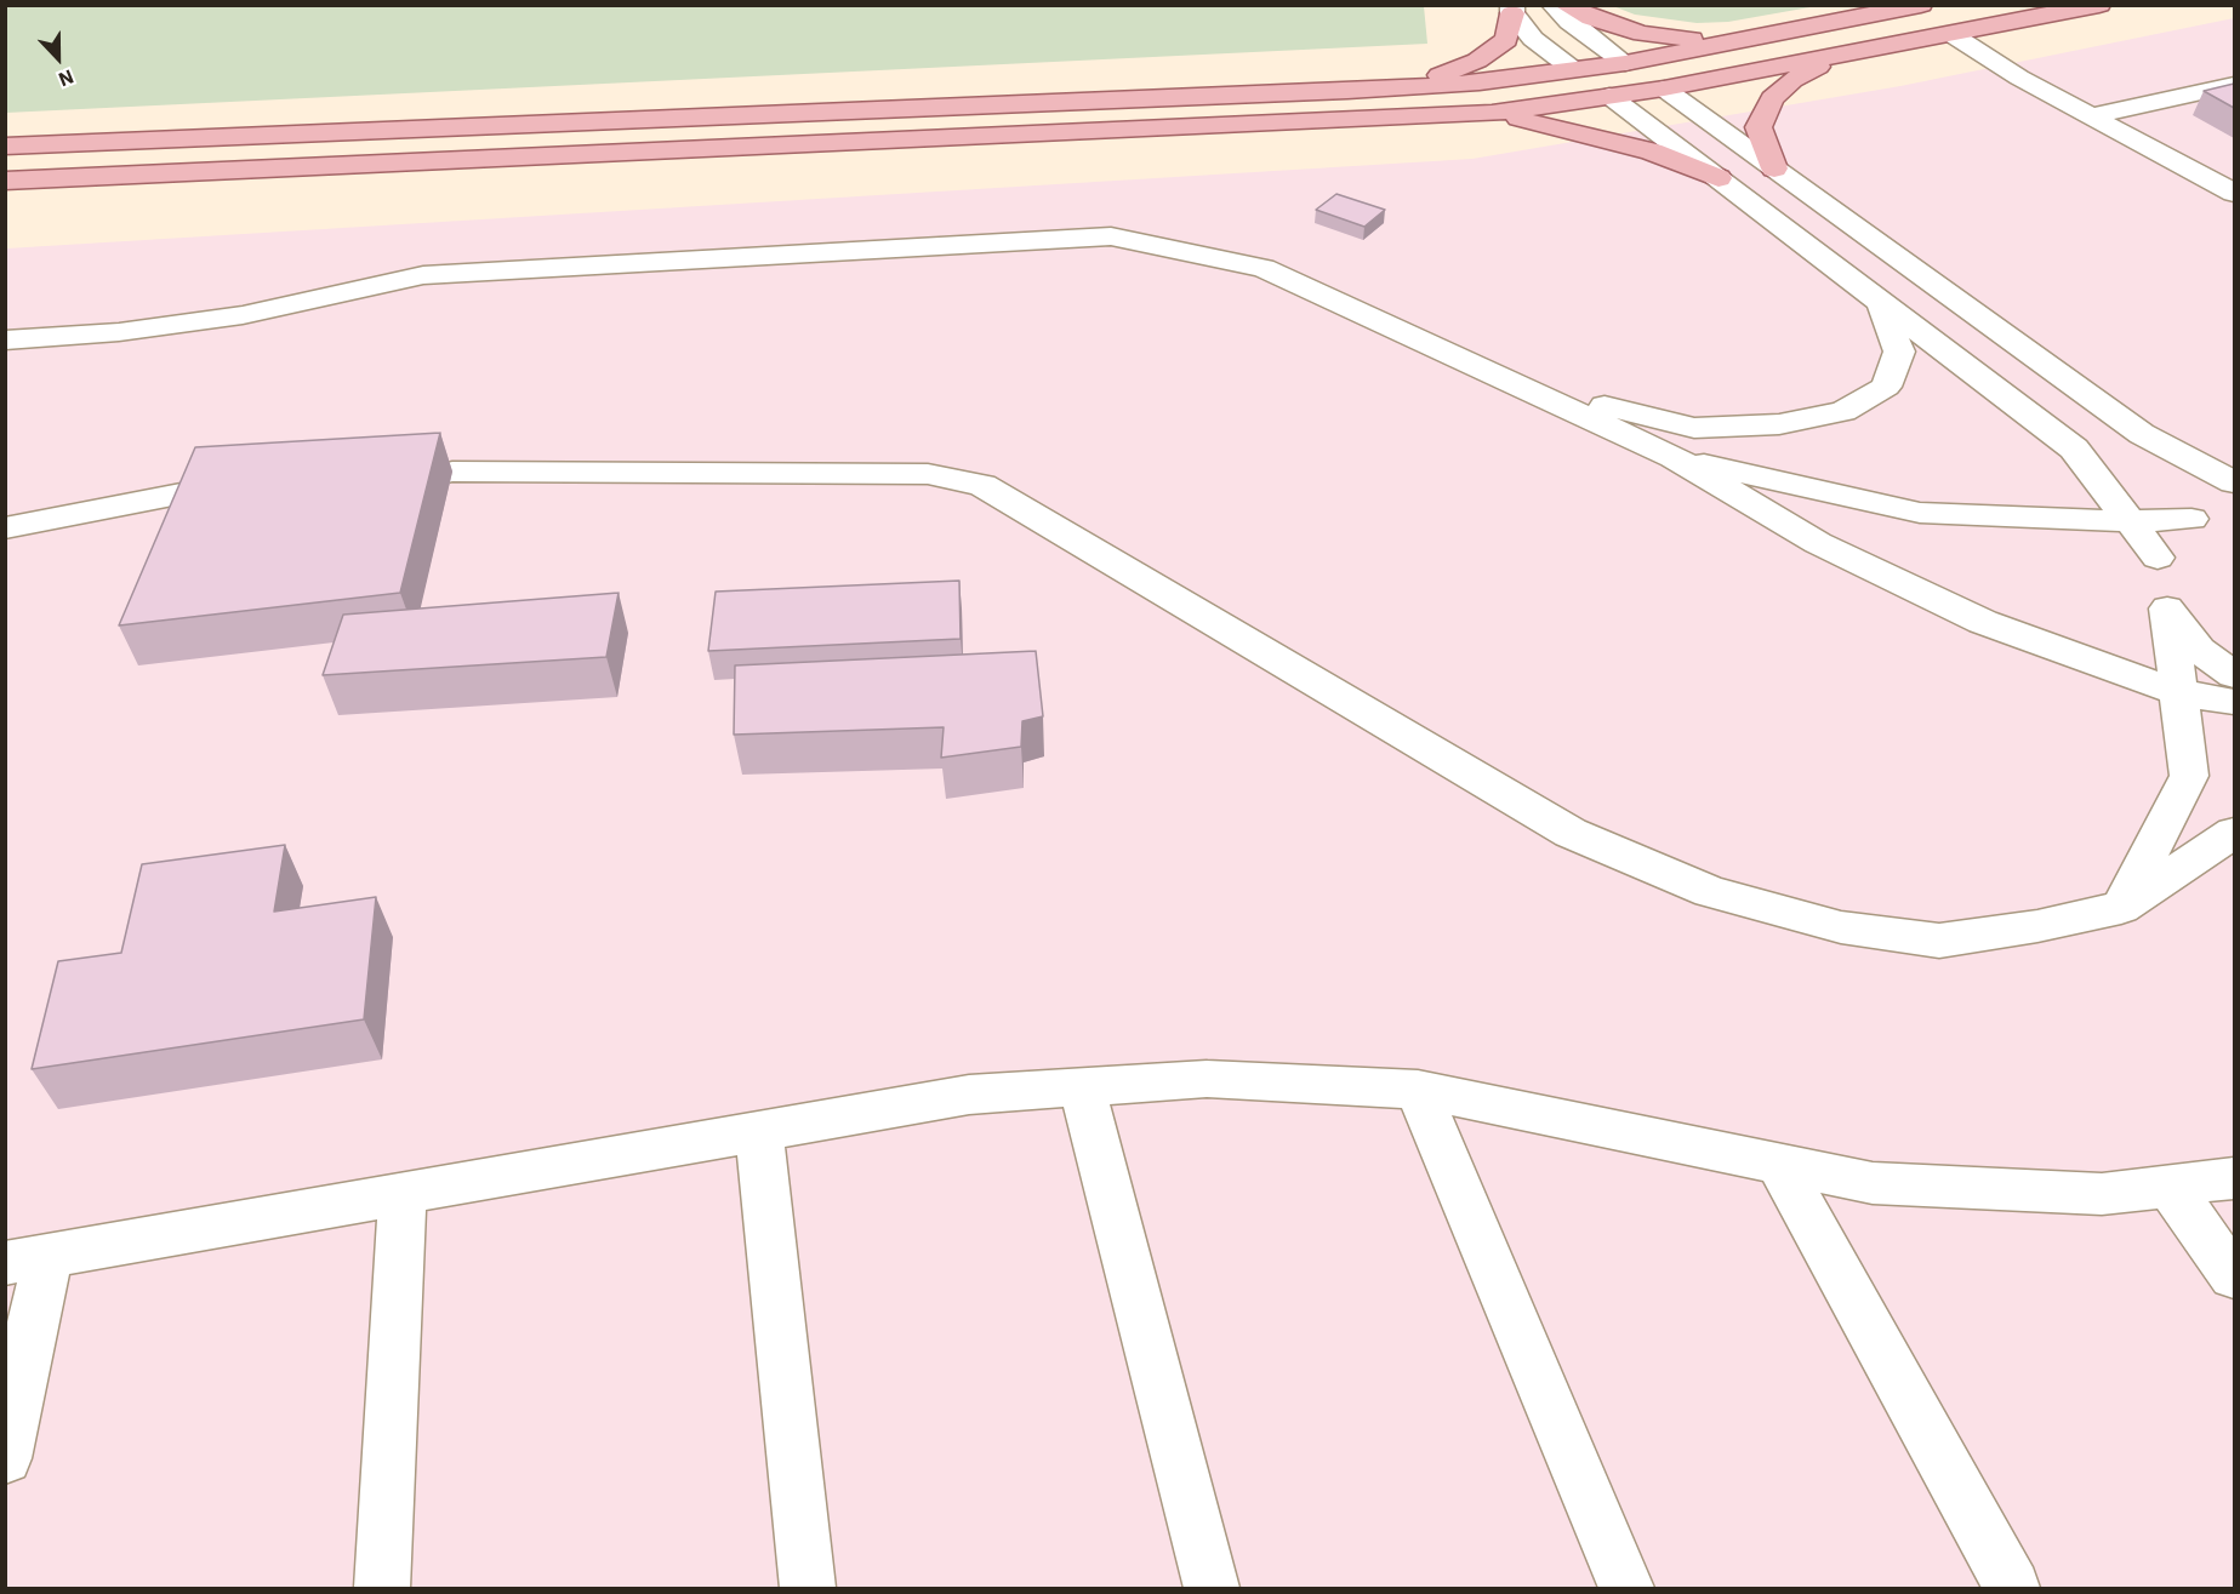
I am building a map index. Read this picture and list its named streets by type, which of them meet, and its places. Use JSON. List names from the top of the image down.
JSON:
{
  "north": "bottom"
}
